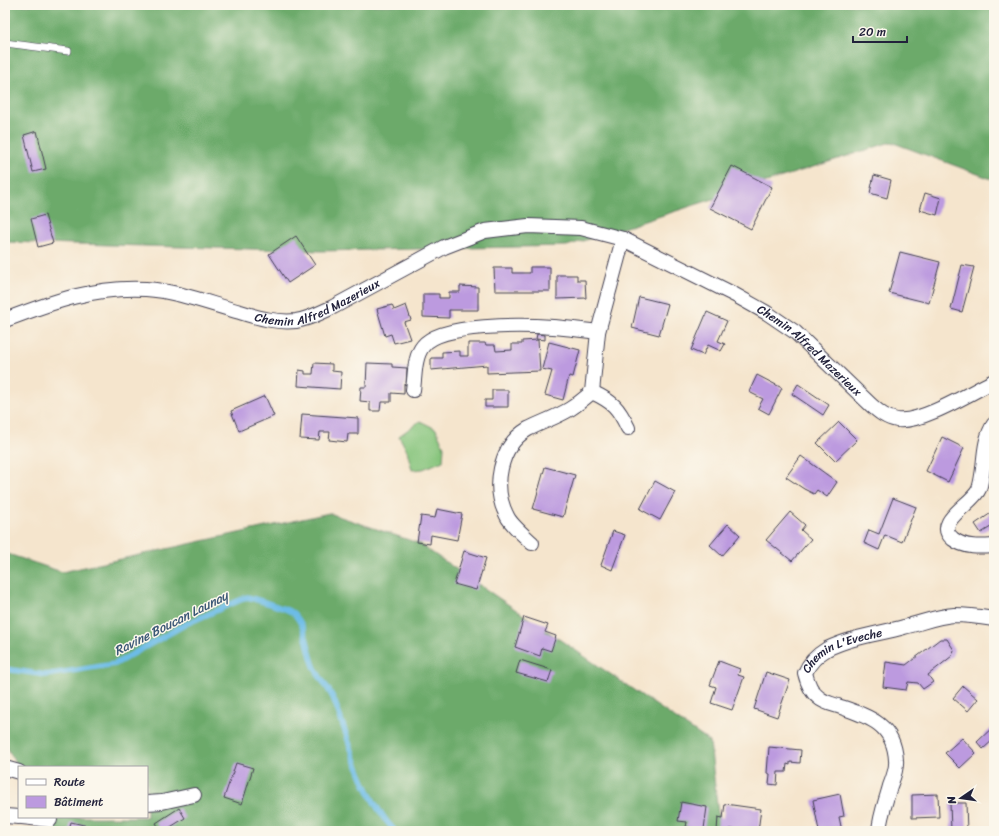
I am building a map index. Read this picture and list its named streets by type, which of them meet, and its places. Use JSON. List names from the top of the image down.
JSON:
{
  "streets": {
    "street": ["Chemin Alfred Mazerieux", "Chemin L'Eveche"]
  },
  "water": ["Ravine Boucan Launay"],
  "legend": ["Route", "Bâtiment"],
  "scale_bar": "20 m",
  "north": "left"
}
